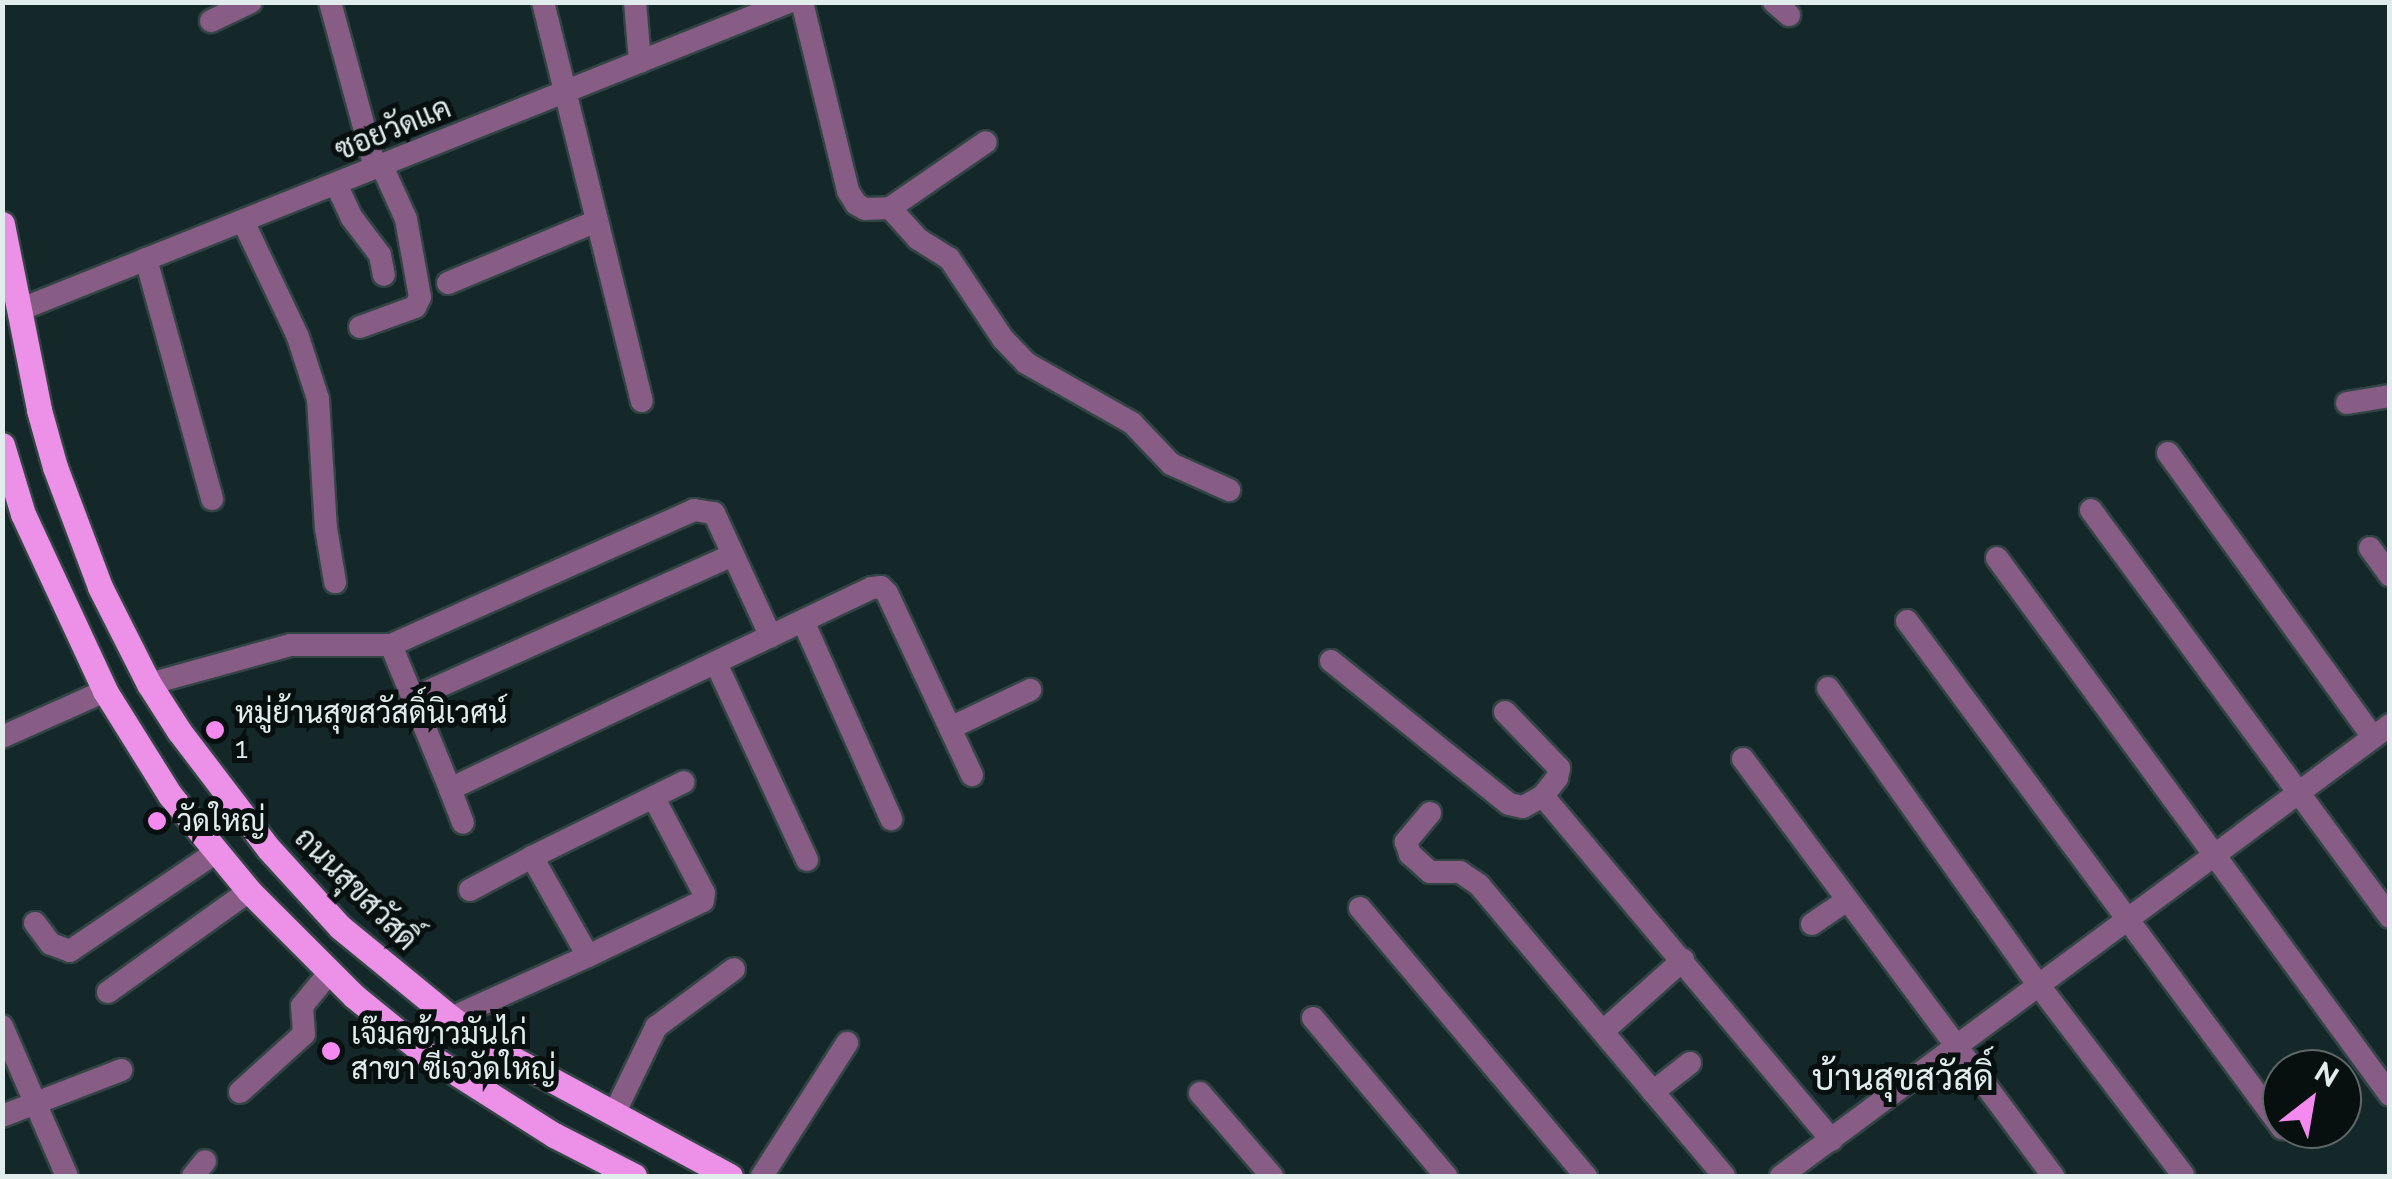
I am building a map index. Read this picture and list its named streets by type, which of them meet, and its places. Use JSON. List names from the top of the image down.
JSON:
{
  "streets": {
    "main road": ["ถนนสุขสวัสดิ์"],
    "street": ["ซอยวัดแค"]
  },
  "crossings": [
    ["ซอยวัดแค", "ถนนสุขสวัสดิ์"]
  ],
  "districts": ["บ้านสุขสวัสดิ์"],
  "places": ["หมู่ย้านสุขสวัสดิ์นิเวศน์ 1", "วัดใหญ่", "เจ๊มลข้าวมันไก่ สาขา ซีเจวัดใหญ่"],
  "north": "top right"
}
